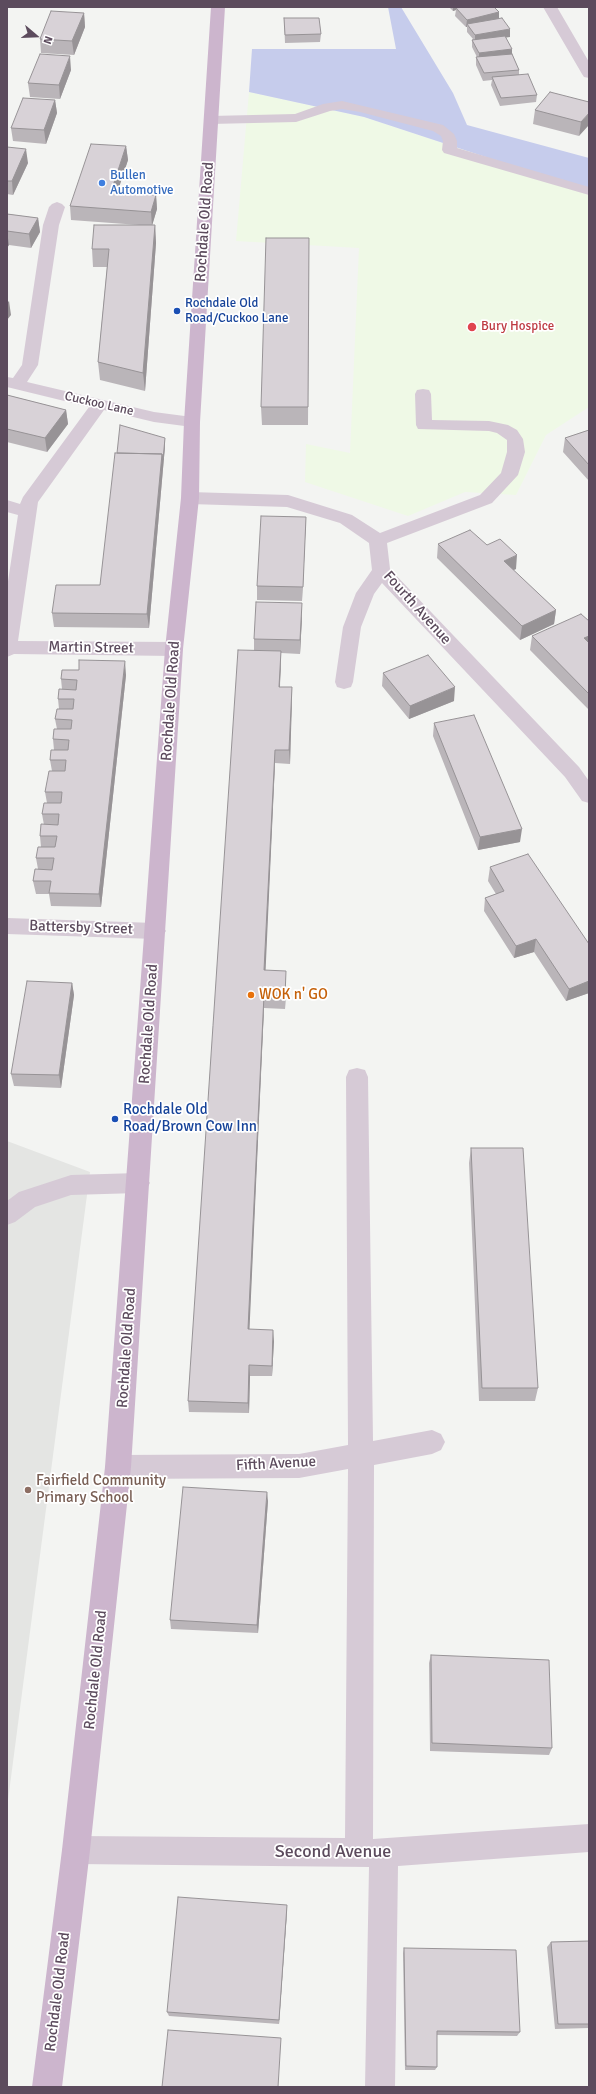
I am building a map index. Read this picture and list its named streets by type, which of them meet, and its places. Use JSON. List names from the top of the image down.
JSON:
{
  "streets": {
    "main road": ["Rochdale Old Road"],
    "street": [
      "Cuckoo Lane",
      "Fourth Avenue",
      "Martin Street",
      "Battersby Street",
      "Fifth Avenue",
      "Second Avenue"
    ]
  },
  "crossings": [
    ["Rochdale Old Road", "Cuckoo Lane"],
    ["Rochdale Old Road", "Martin Street"],
    ["Rochdale Old Road", "Battersby Street"],
    ["Rochdale Old Road", "Fifth Avenue"],
    ["Rochdale Old Road", "Second Avenue"]
  ],
  "places": [
    "Bullen Automotive",
    "Rochdale Old Road/Cuckoo Lane",
    "Bury Hospice",
    "WOK n' GO",
    "Rochdale Old Road/Brown Cow Inn",
    "Fairfield Community Primary School"
  ],
  "north": "right"
}
